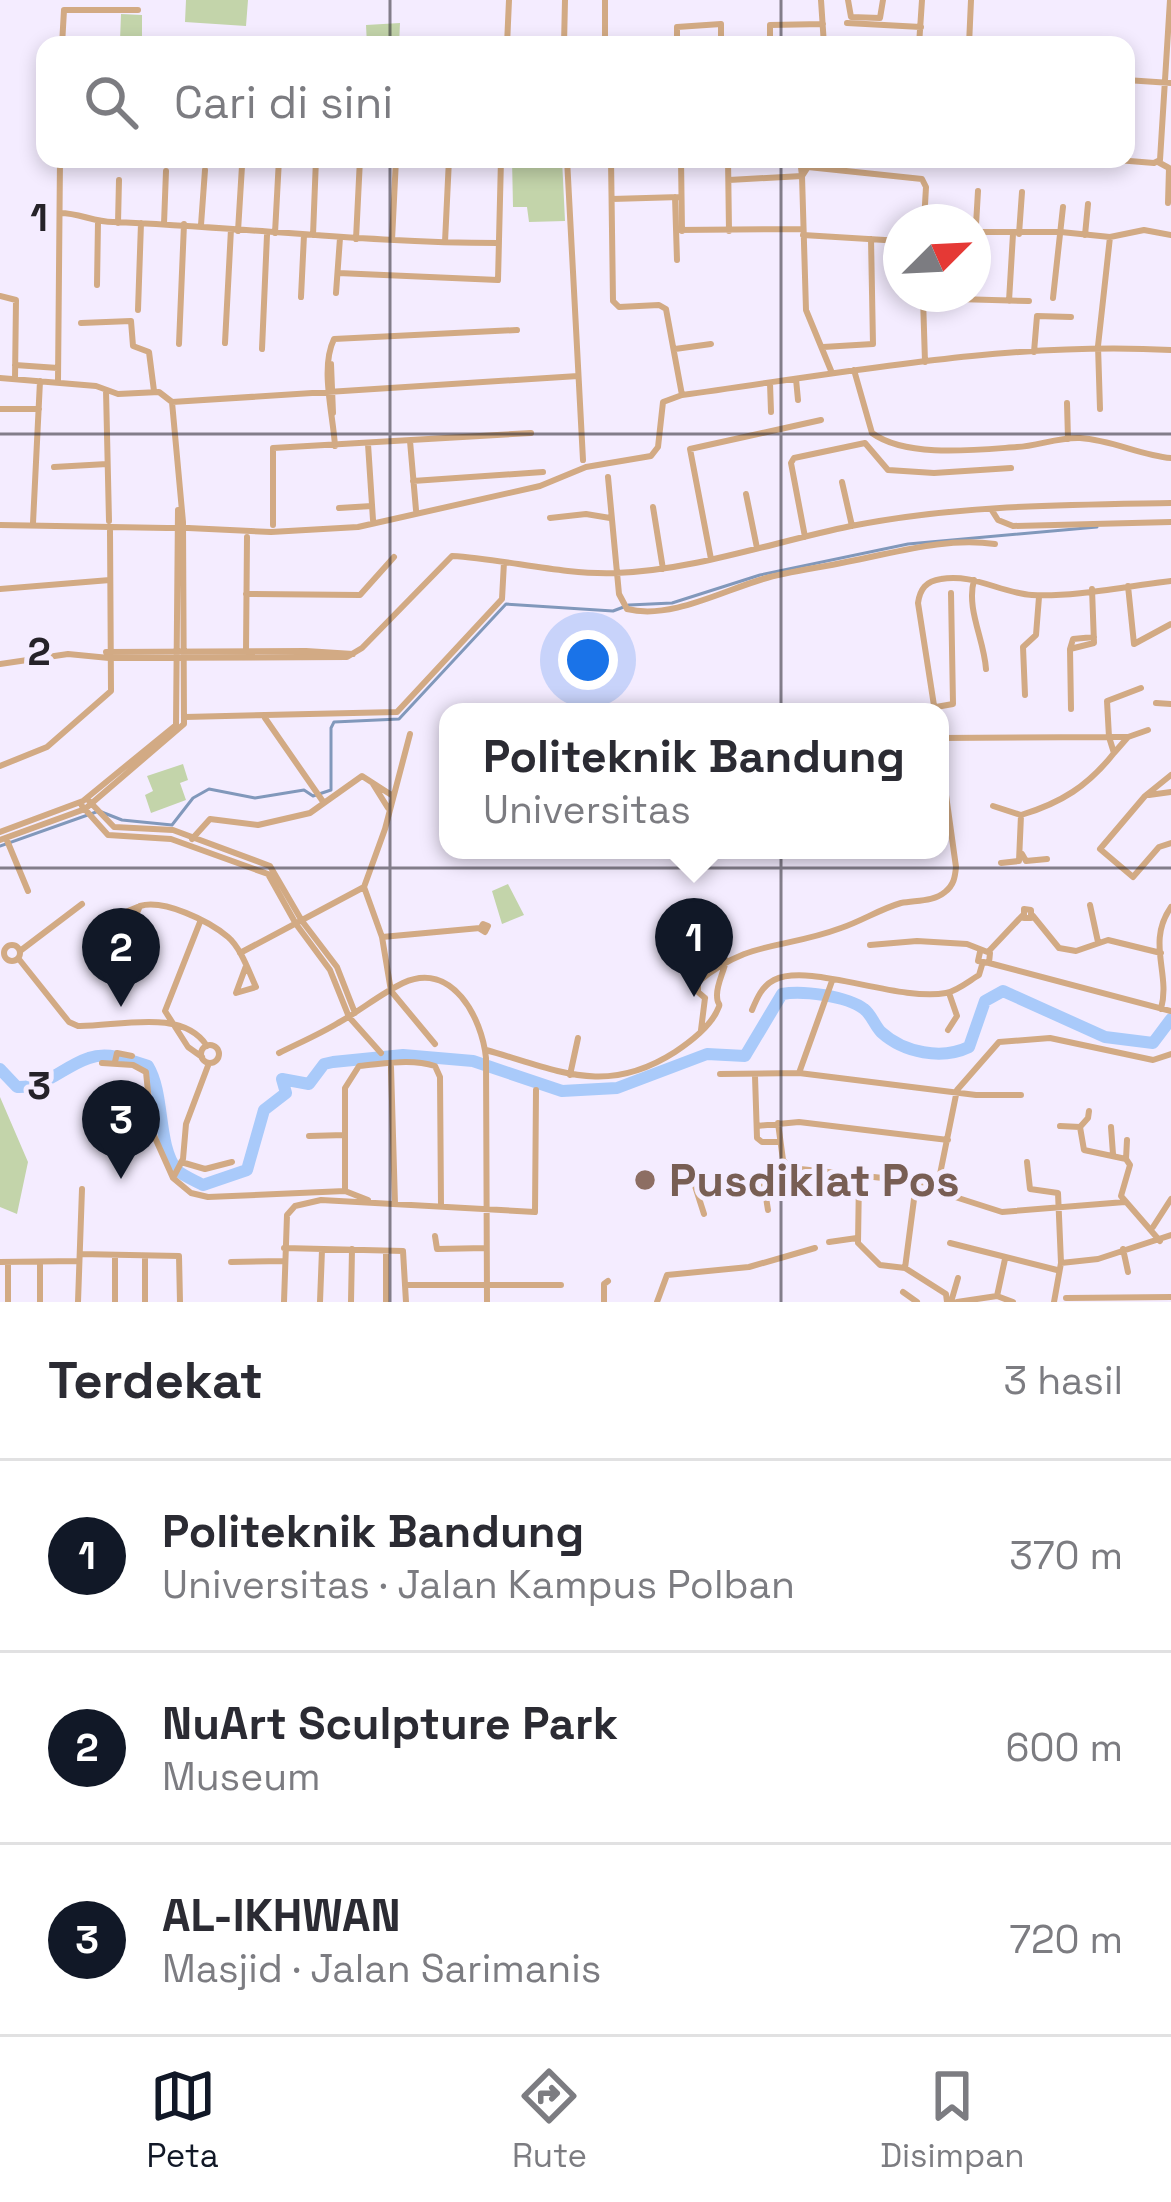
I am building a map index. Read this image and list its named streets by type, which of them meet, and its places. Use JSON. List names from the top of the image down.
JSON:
{
  "places": ["Pusdiklat Pos"],
  "north": "top right",
  "page": {
    "search": "Cari di sini",
    "popup": ["Politeknik Bandung", "Universitas"],
    "pins": ["1", "2", "3"],
    "heading": ["Terdekat", "3 hasil"],
    "list": [
      {
        "mark": "1",
        "name": "Politeknik Bandung",
        "note": "Universitas · Jalan Kampus Polban",
        "value": "370 m"
      },
      {
        "mark": "2",
        "name": "NuArt Sculpture Park",
        "note": "Museum",
        "value": "600 m"
      },
      {
        "mark": "3",
        "name": "AL-IKHWAN",
        "note": "Masjid · Jalan Sarimanis",
        "value": "720 m"
      }
    ],
    "nav": ["Peta", "Rute", "Disimpan"]
  },
  "grid": {
    "rows": ["1", "2", "3"]
  }
}
